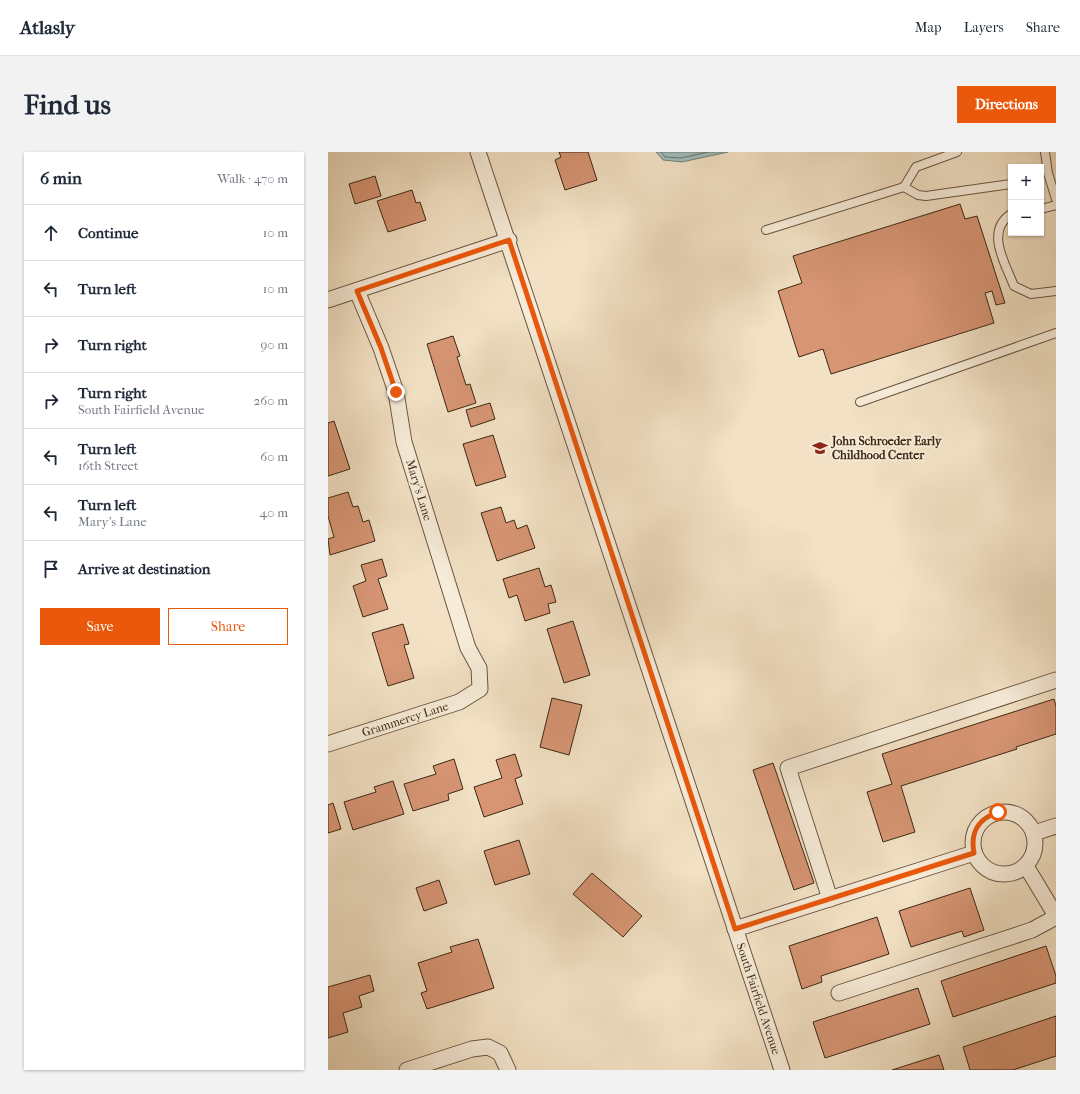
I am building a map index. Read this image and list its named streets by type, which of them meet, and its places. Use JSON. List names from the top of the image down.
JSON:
{
  "streets": {
    "street": ["Mary's Lane", "Grammercy Lane", "South Fairfield Avenue"]
  },
  "crossings": [
    ["Mary's Lane", "Grammercy Lane"]
  ],
  "places": {
    "school or university": ["John Schroeder Early Childhood Center"]
  },
  "page": {
    "header": "Atlasly",
    "nav": ["Map", "Layers", "Share"],
    "buttons": [
      "Directions",
      ["Save", "Share"]
    ],
    "title": "Find us",
    "heading": ["6 min", "Walk · 470 m"],
    "map_buttons": ["+", "−"],
    "list": [
      ["Continue", "10 m"],
      ["Turn left", "10 m"],
      ["Turn right", "90 m"],
      ["Turn right", "South Fairfield Avenue", "260 m"],
      ["Turn left", "16th Street", "60 m"],
      ["Turn left", "Mary's Lane", "40 m"],
      "Arrive at destination"
    ]
  }
}
